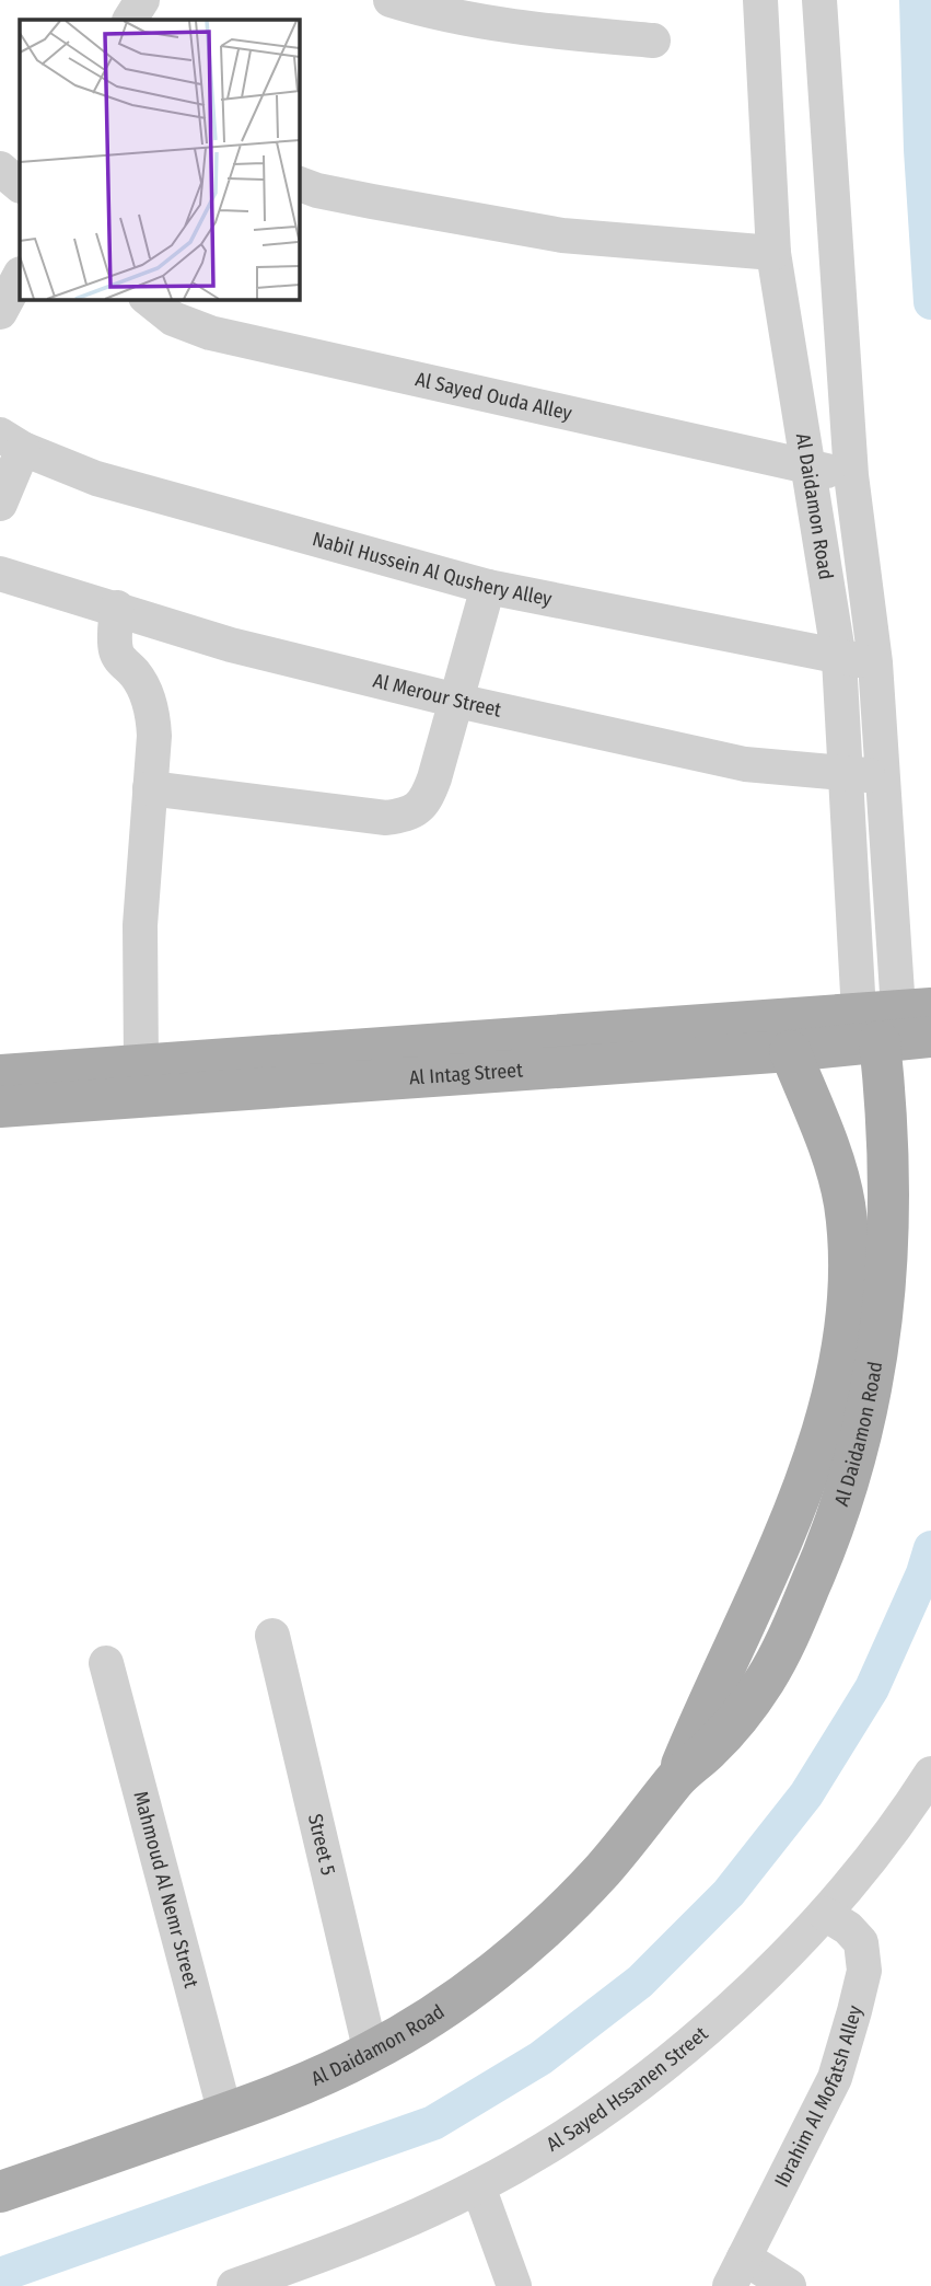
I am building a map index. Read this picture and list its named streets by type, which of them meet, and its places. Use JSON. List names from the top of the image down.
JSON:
{
  "streets": {
    "main road": ["Al Daidamon Road", "Al Intag Street"],
    "street": [
      "Al Sayed Ouda Alley",
      "Nabil Hussein Al Qushery Alley",
      "Al Merour Street",
      "Street 5",
      "Mahmoud Al Nemr Street",
      "Al Sayed Hssanen Street",
      "Ibrahim Al Mofatsh Alley"
    ]
  },
  "crossings": [
    ["Al Sayed Ouda Alley", "Al Daidamon Road"],
    ["Al Daidamon Road", "Nabil Hussein Al Qushery Alley"],
    ["Al Daidamon Road", "Al Merour Street"],
    ["Al Daidamon Road", "Al Intag Street"],
    ["Al Daidamon Road", "Street 5"],
    ["Al Daidamon Road", "Mahmoud Al Nemr Street"],
    ["Al Sayed Hssanen Street", "Ibrahim Al Mofatsh Alley"]
  ]
}
